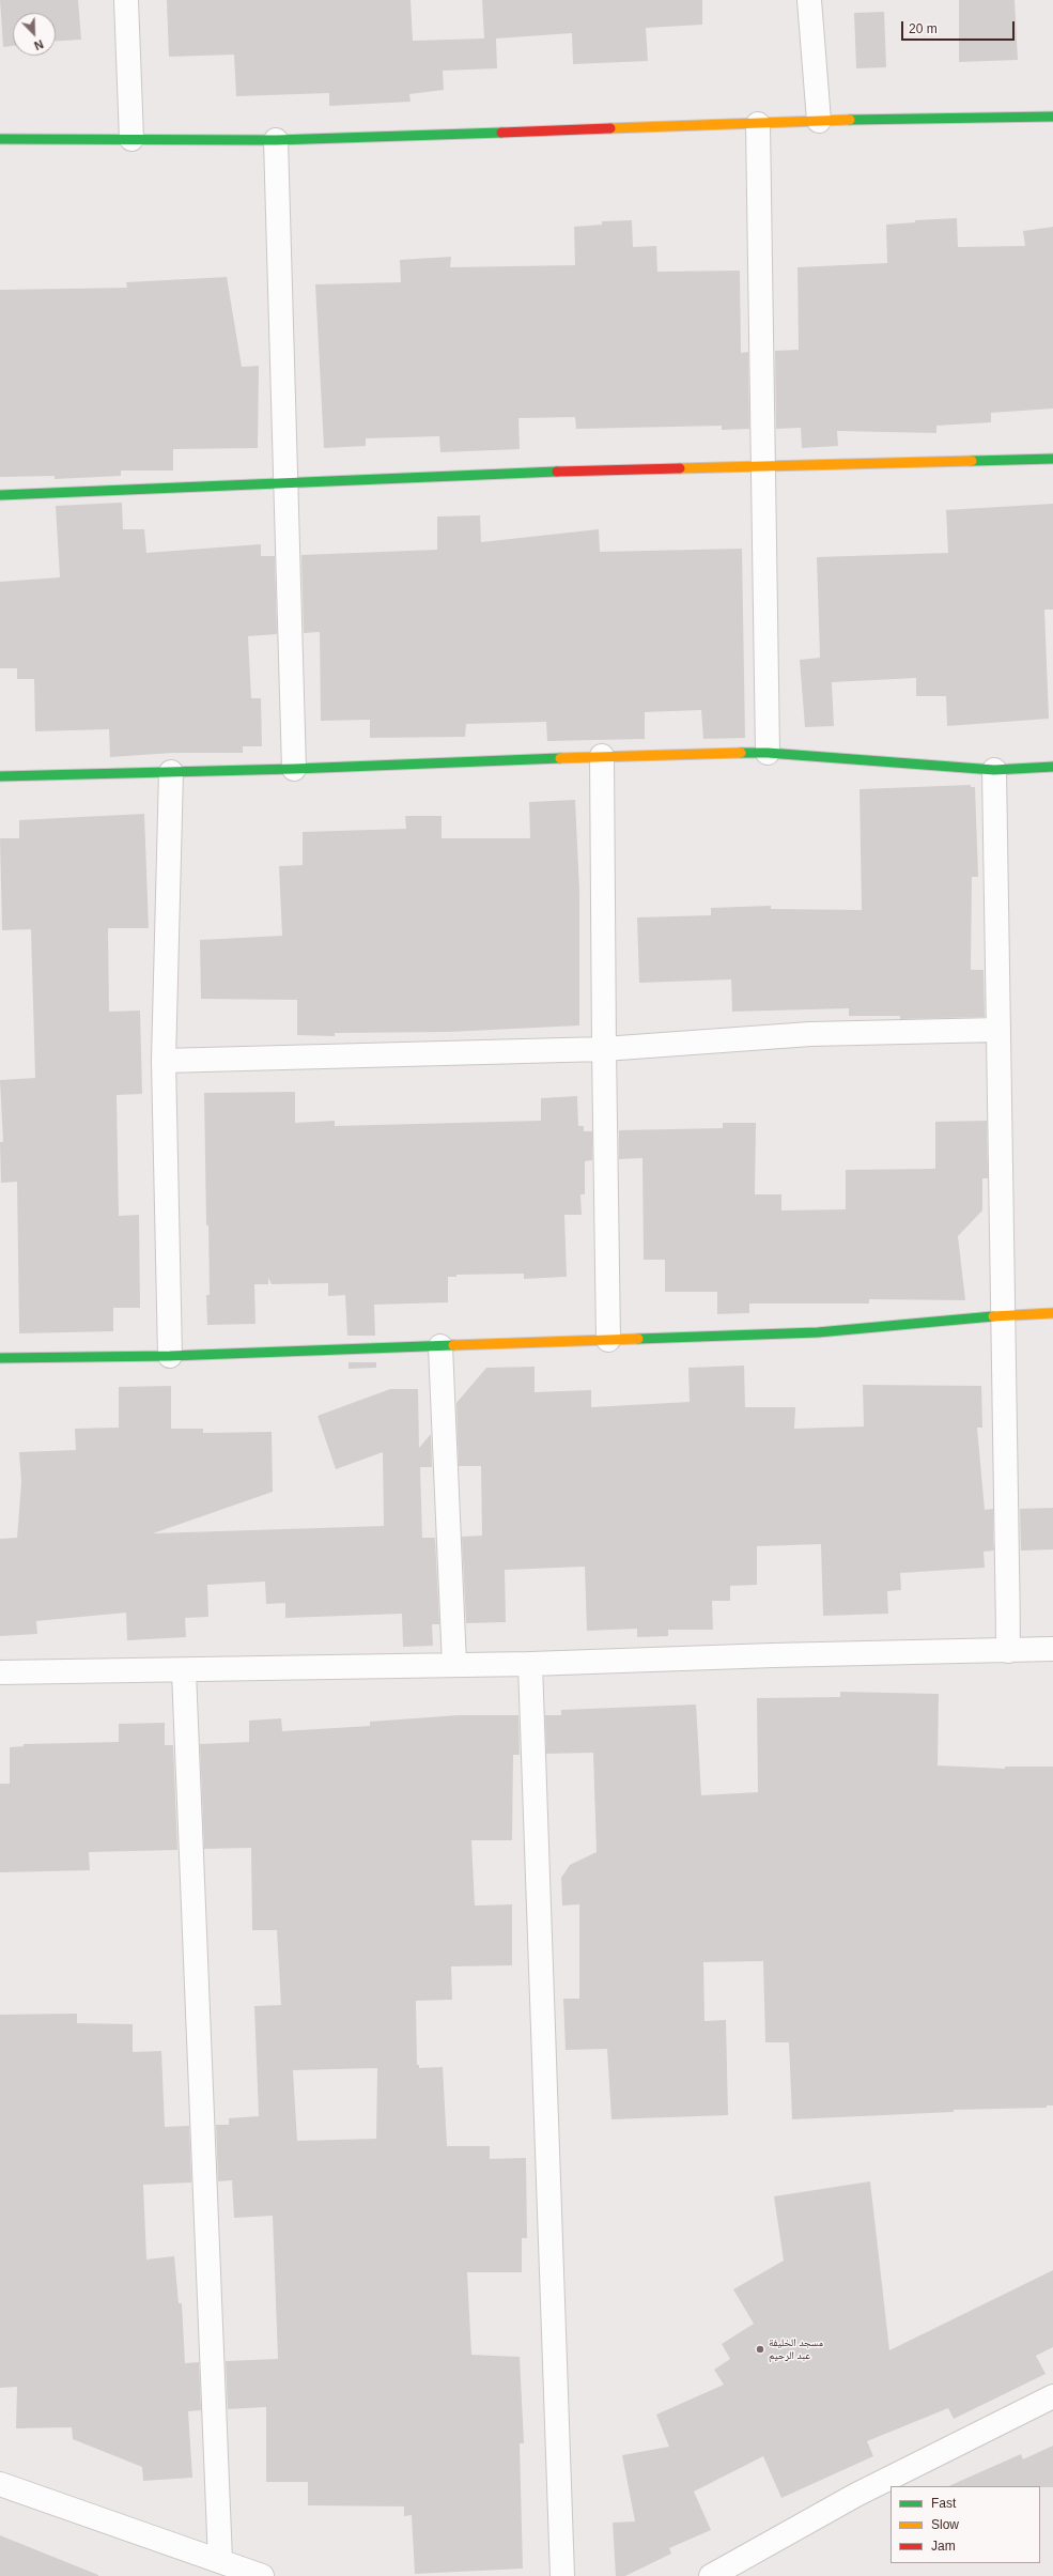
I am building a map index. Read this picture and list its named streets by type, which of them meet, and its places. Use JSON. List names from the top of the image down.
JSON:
{
  "places": ["مسجد الخليفة عبد الرحيم"],
  "legend": ["Fast", "Slow", "Jam"],
  "scale_bar": "20 m",
  "north": "bottom right"
}
